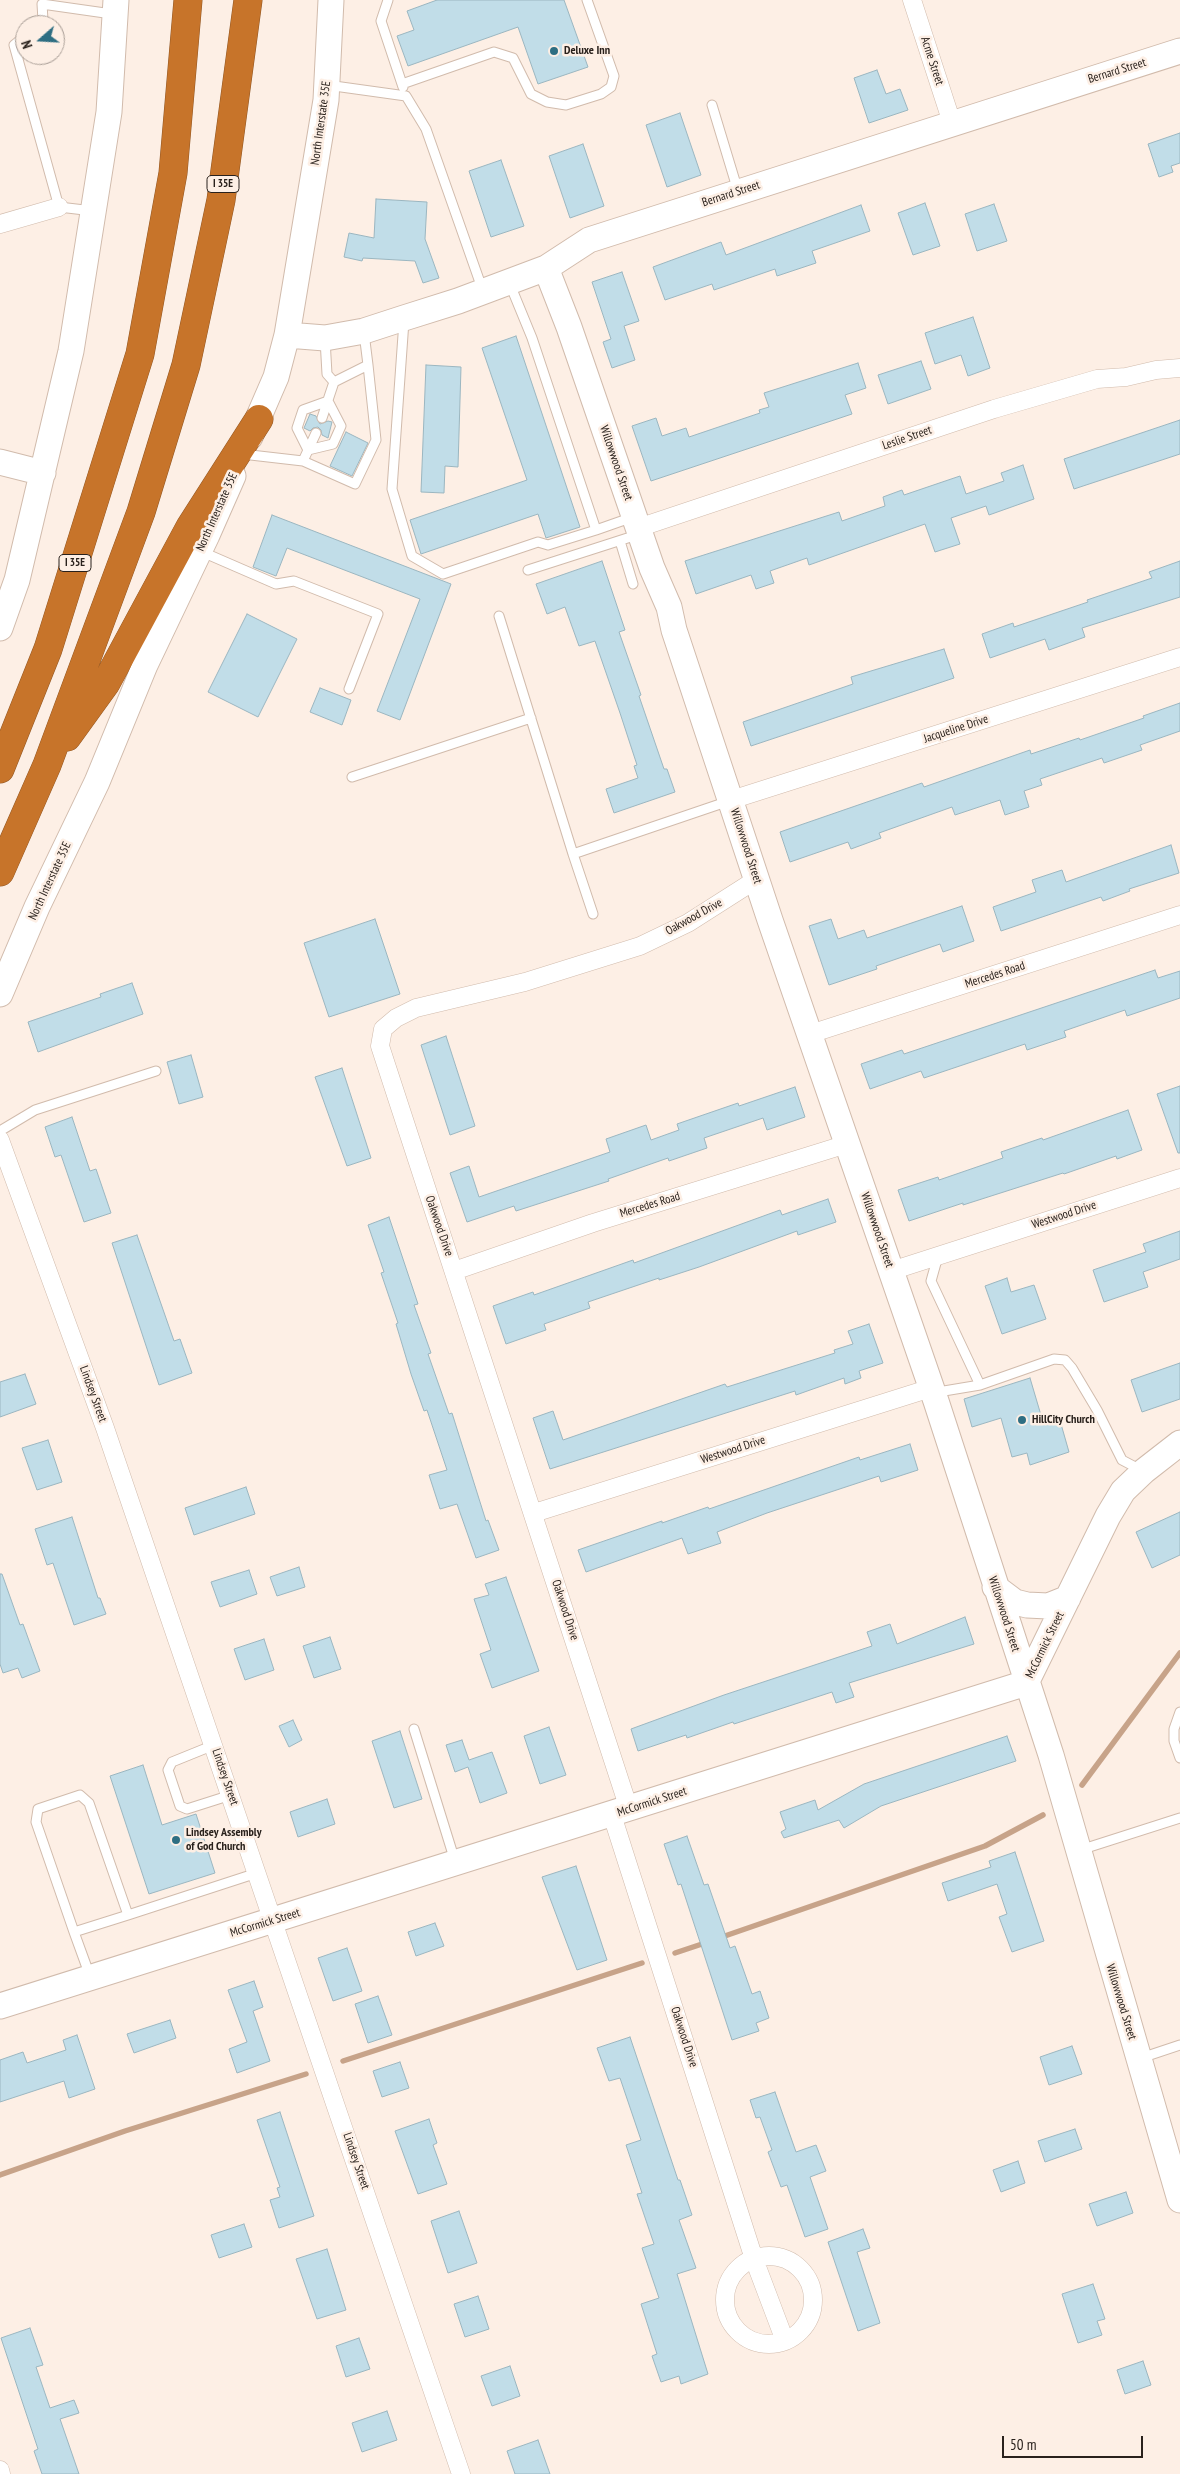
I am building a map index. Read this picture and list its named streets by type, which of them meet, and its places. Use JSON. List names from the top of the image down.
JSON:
{
  "streets": {
    "highway": ["I 35E"],
    "street": [
      "Acme Street",
      "Bernard Street",
      "North Interstate 35E",
      "Leslie Street",
      "Willowwood Street",
      "Jacqueline Drive",
      "Oakwood Drive",
      "Mercedes Road",
      "Westwood Drive",
      "Lindsey Street",
      "McCormick Street"
    ]
  },
  "crossings": [
    ["Acme Street", "Bernard Street"],
    ["Bernard Street", "North Interstate 35E"],
    ["Bernard Street", "Willowwood Street"],
    ["Leslie Street", "Willowwood Street"],
    ["Willowwood Street", "Jacqueline Drive"],
    ["Willowwood Street", "Oakwood Drive"],
    ["Willowwood Street", "Mercedes Road"],
    ["Willowwood Street", "Westwood Drive"],
    ["Willowwood Street", "McCormick Street"],
    ["Oakwood Drive", "Mercedes Road"],
    ["Oakwood Drive", "Westwood Drive"],
    ["Oakwood Drive", "McCormick Street"],
    ["Lindsey Street", "McCormick Street"]
  ],
  "places": ["Deluxe Inn", "HillCity Church", "Lindsey Assembly of God Church"],
  "scale_bar": "50 m",
  "north": "left"
}
